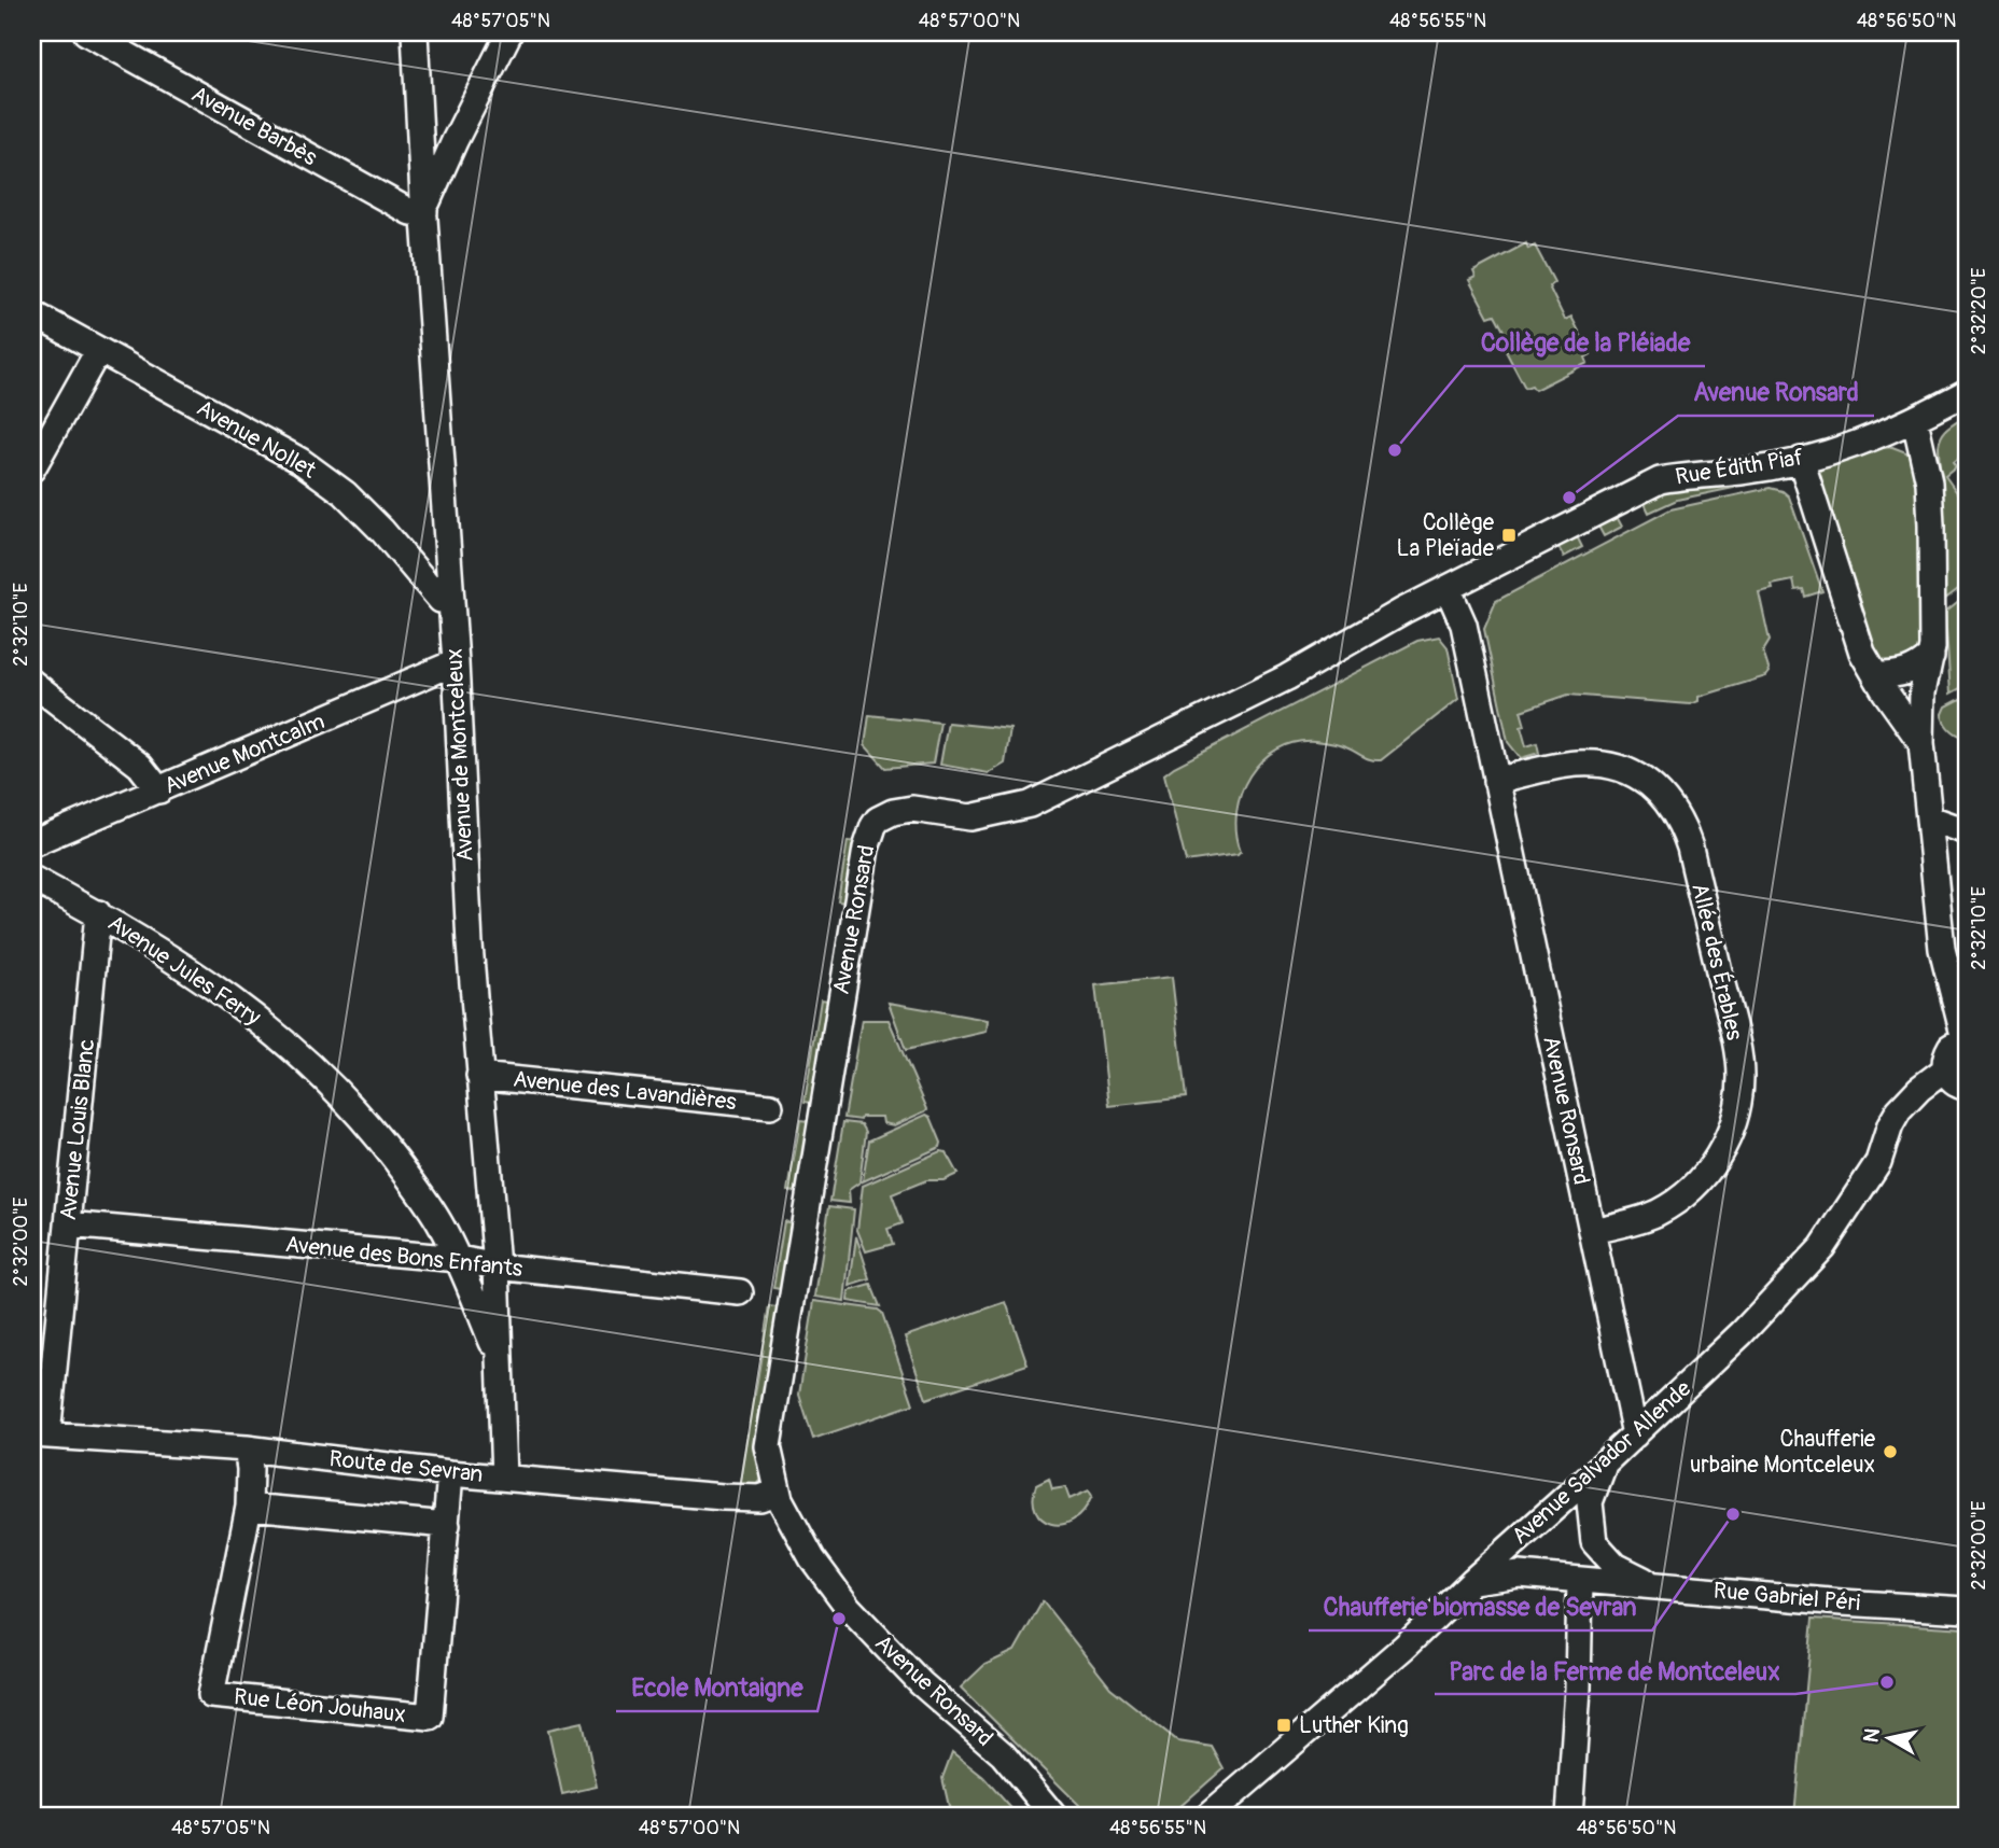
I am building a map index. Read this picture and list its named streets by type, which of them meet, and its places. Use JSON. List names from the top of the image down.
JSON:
{
  "streets": {
    "street": [
      "Avenue Barbès",
      "Avenue Nollet",
      "Rue Édith Piaf",
      "Avenue Montcalm",
      "Avenue de Montceleux",
      "Avenue Ronsard",
      "Allée des Érables",
      "Avenue Jules Ferry",
      "Avenue des Lavandières",
      "Avenue Louis Blanc",
      "Avenue des Bons Enfants",
      "Avenue Salvador Allende",
      "Route de Sevran",
      "Rue Gabriel Péri",
      "Rue Léon Jouhaux"
    ]
  },
  "crossings": [
    ["Avenue Barbès", "Avenue de Montceleux"],
    ["Avenue Nollet", "Avenue de Montceleux"],
    ["Rue Édith Piaf", "Avenue Ronsard"],
    ["Avenue Montcalm", "Avenue de Montceleux"],
    ["Avenue de Montceleux", "Avenue Jules Ferry"],
    ["Avenue de Montceleux", "Avenue des Lavandières"],
    ["Avenue de Montceleux", "Avenue des Bons Enfants"],
    ["Avenue de Montceleux", "Route de Sevran"],
    ["Avenue Ronsard", "Allée des Érables"],
    ["Avenue Ronsard", "Avenue Salvador Allende"],
    ["Avenue Ronsard", "Route de Sevran"],
    ["Avenue Jules Ferry", "Avenue Louis Blanc"],
    ["Avenue Jules Ferry", "Avenue des Bons Enfants"],
    ["Avenue Louis Blanc", "Avenue des Bons Enfants"],
    ["Avenue Louis Blanc", "Route de Sevran"],
    ["Avenue Salvador Allende", "Rue Gabriel Péri"],
    ["Route de Sevran", "Rue Léon Jouhaux"]
  ],
  "places": {
    "other": [
      "Collège de la Pléiade",
      "Avenue Ronsard",
      "Chaufferie urbaine Montceleux",
      "Chaufferie biomasse de Sevran",
      "Ecole Montaigne",
      "Parc de la Ferme de Montceleux"
    ],
    "transit": ["Collège La Pleïade", "Luther King"]
  },
  "north": "left",
  "coordinates": [
    "48°57'05\"N",
    "48°57'00\"N",
    "48°56'55\"N",
    "48°56'50\"N",
    "2°32'20\"E",
    "2°32'10\"E",
    "2°32'00\"E"
  ]
}
